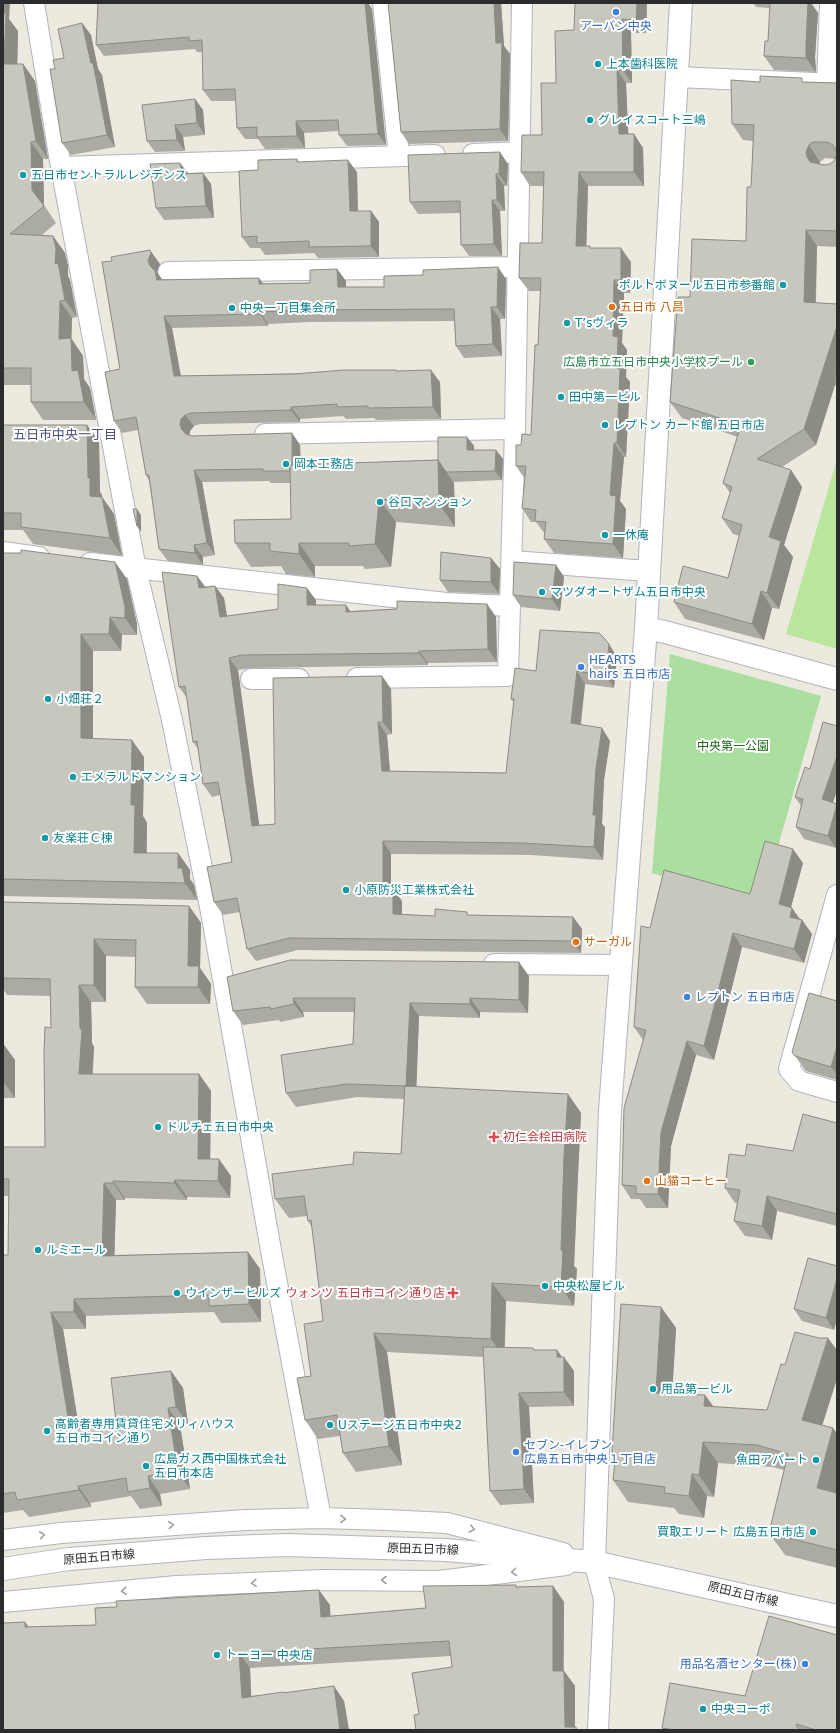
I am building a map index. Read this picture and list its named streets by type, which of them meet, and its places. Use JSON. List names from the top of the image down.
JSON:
{
  "streets": {
    "street": ["原田五日市線"]
  },
  "districts": ["五日市中央一丁目"],
  "parks": ["中央第一公園"],
  "places": {
    "other": [
      "アーバン中央",
      "上本歯科医院",
      "グレイスコート三嶋",
      "五日市セントラルレジデンス",
      "ポルトボヌール五日市参番館",
      "五日市 八昌",
      "中央一丁目集会所",
      "T’sヴィラ",
      "広島市立五日市中央小学校プール",
      "田中第一ビル",
      "レプトン カード館 五日市店",
      "岡本工務店",
      "谷口マンション",
      "一休庵",
      "マツダオートザム五日市中央",
      "HEARTS hairs 五日市店",
      "小畑荘２",
      "エメラルドマンション",
      "友楽荘Ｃ棟",
      "小原防災工業株式会社",
      "サーガル",
      "レプトン 五日市店",
      "ドルチェ五日市中央",
      "山猫コーヒー",
      "ルミエール",
      "中央松屋ビル",
      "ウインザーヒルズ",
      "用品第一ビル",
      "Uステージ五日市中央2",
      "高齢者専用賃貸住宅メリィハウス 五日市コイン通り",
      "セブン-イレブン 広島五日市中央１丁目店",
      "魚田アパート",
      "広島ガス西中国株式会社 五日市本店",
      "買取エリート 広島五日市店",
      "トーヨー 中央店",
      "用品名酒センター(株)",
      "中央コーポ"
    ],
    "health": ["初仁会桧田病院", "ウォンツ 五日市コイン通り店"]
  }
}
